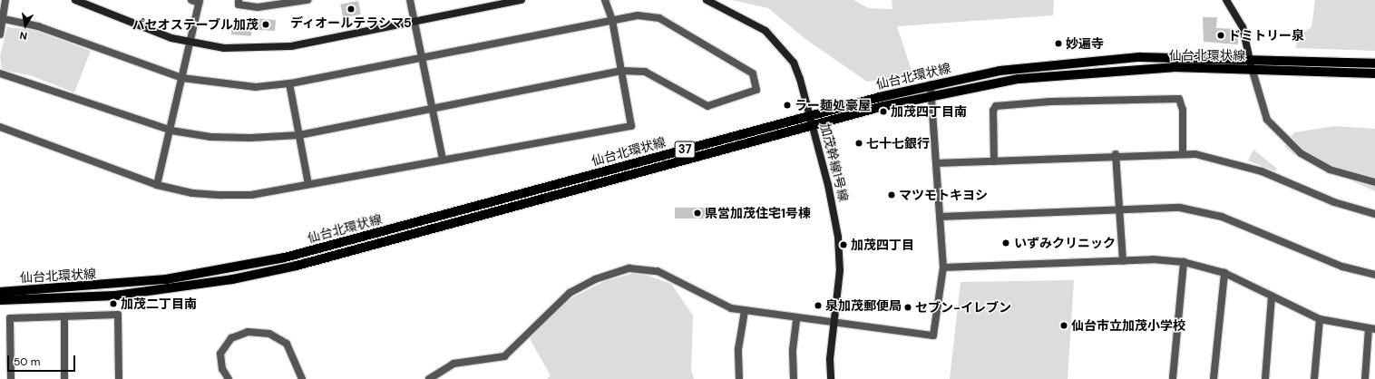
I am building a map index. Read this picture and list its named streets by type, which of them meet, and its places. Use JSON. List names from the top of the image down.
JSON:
{
  "streets": {
    "main road": ["仙台北環状線", "37"],
    "street": ["加茂幹線1号線"]
  },
  "crossings": [
    ["仙台北環状線", "加茂幹線1号線"]
  ],
  "places": [
    "ディオールテラシマ5",
    "パセオステーブル加茂",
    "ドミトリー泉",
    "妙遍寺",
    "ラー麺処豪屋",
    "加茂四丁目南",
    "七十七銀行",
    "マツモトキヨシ",
    "県営加茂住宅1号棟",
    "いずみクリニック",
    "加茂四丁目",
    "加茂二丁目南",
    "泉加茂郵便局",
    "セブン-イレブン",
    "仙台市立加茂小学校"
  ],
  "scale_bar": "50 m",
  "north": "bottom"
}
